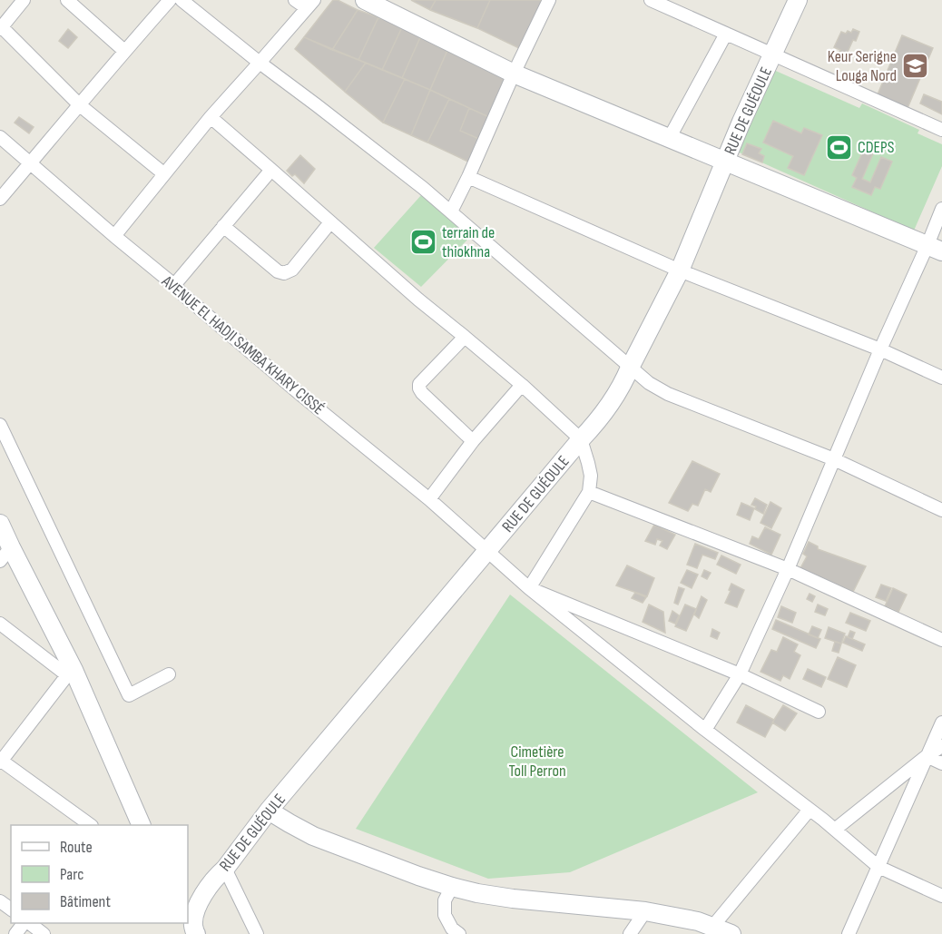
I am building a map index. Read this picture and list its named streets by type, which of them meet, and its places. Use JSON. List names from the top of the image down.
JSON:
{
  "streets": {
    "street": ["RUE DE GUÉOULE", "AVENUE EL HADJI SAMBA KHARY CISSÉ"]
  },
  "crossings": [
    ["RUE DE GUÉOULE", "AVENUE EL HADJI SAMBA KHARY CISSÉ"]
  ],
  "parks": ["Cimetière Toll Perron"],
  "places": {
    "school or university": ["Keur Serigne Louga Nord"],
    "sports": ["CDEPS", "terrain de thiokhna"]
  },
  "legend": ["Route", "Parc", "Bâtiment"]
}
